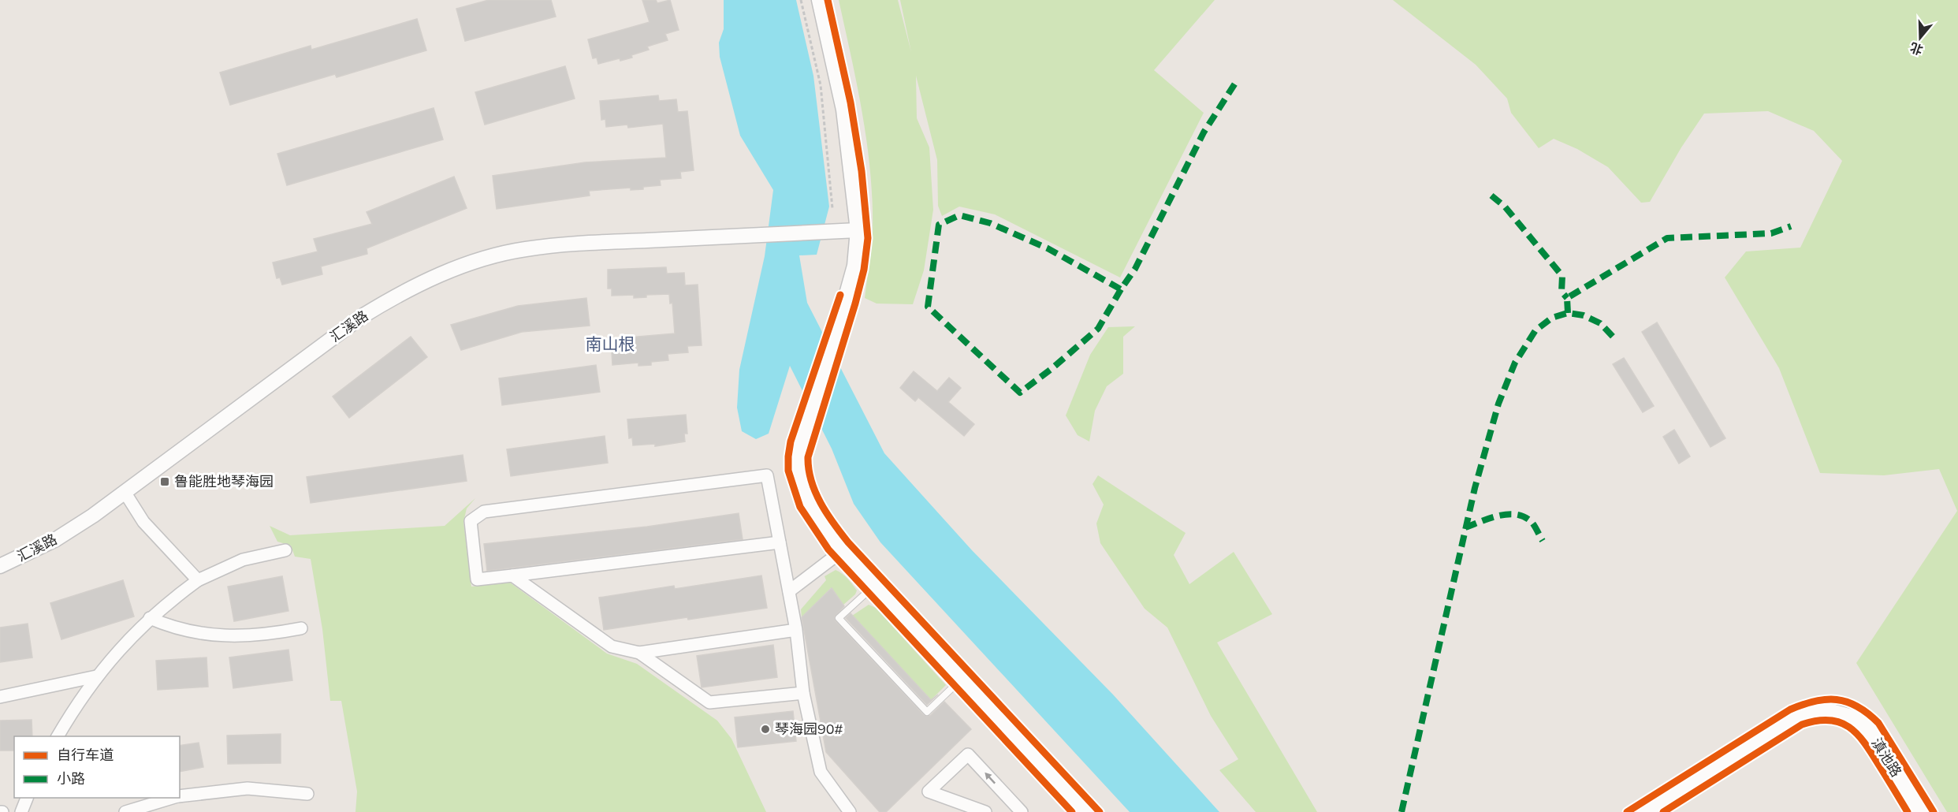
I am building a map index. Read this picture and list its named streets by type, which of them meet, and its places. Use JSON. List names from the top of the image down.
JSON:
{
  "streets": {
    "street": ["汇溪路", "滇池路"]
  },
  "districts": ["南山根"],
  "places": {
    "transit": ["鲁能胜地琴海园"],
    "other": ["琴海园90#"]
  },
  "legend": ["自行车道", "小路"],
  "north": "bottom"
}
